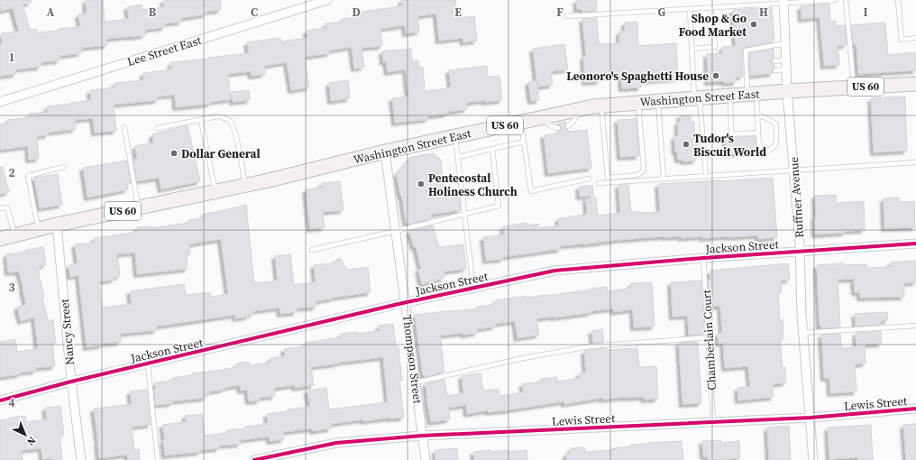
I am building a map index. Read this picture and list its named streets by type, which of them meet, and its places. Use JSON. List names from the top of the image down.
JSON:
{
  "streets": {
    "main road": ["US 60", "Washington Street East"],
    "street": [
      "Lee Street East",
      "Ruffner Avenue",
      "Jackson Street",
      "Nancy Street",
      "Thompson Street",
      "Lewis Street"
    ],
    "lane": ["Chamberlain Court"]
  },
  "crossings": [
    ["Washington Street East", "Ruffner Avenue"],
    ["Washington Street East", "Nancy Street"],
    ["Washington Street East", "Thompson Street"],
    ["Ruffner Avenue", "Jackson Street"],
    ["Ruffner Avenue", "Lewis Street"],
    ["Jackson Street", "Nancy Street"],
    ["Jackson Street", "Chamberlain Court"],
    ["Jackson Street", "Thompson Street"],
    ["Chamberlain Court", "Lewis Street"],
    ["Thompson Street", "Lewis Street"]
  ],
  "places": [
    "Shop & Go Food Market",
    "Leonoro's Spaghetti House",
    "Tudor's Biscuit World",
    "Dollar General",
    "Pentecostal Holiness Church"
  ],
  "north": "bottom right",
  "grid": {
    "columns": [
      "A",
      "B",
      "C",
      "D",
      "E",
      "F",
      "G",
      "H",
      "I"
    ],
    "rows": [
      "1",
      "2",
      "3",
      "4"
    ]
  }
}
